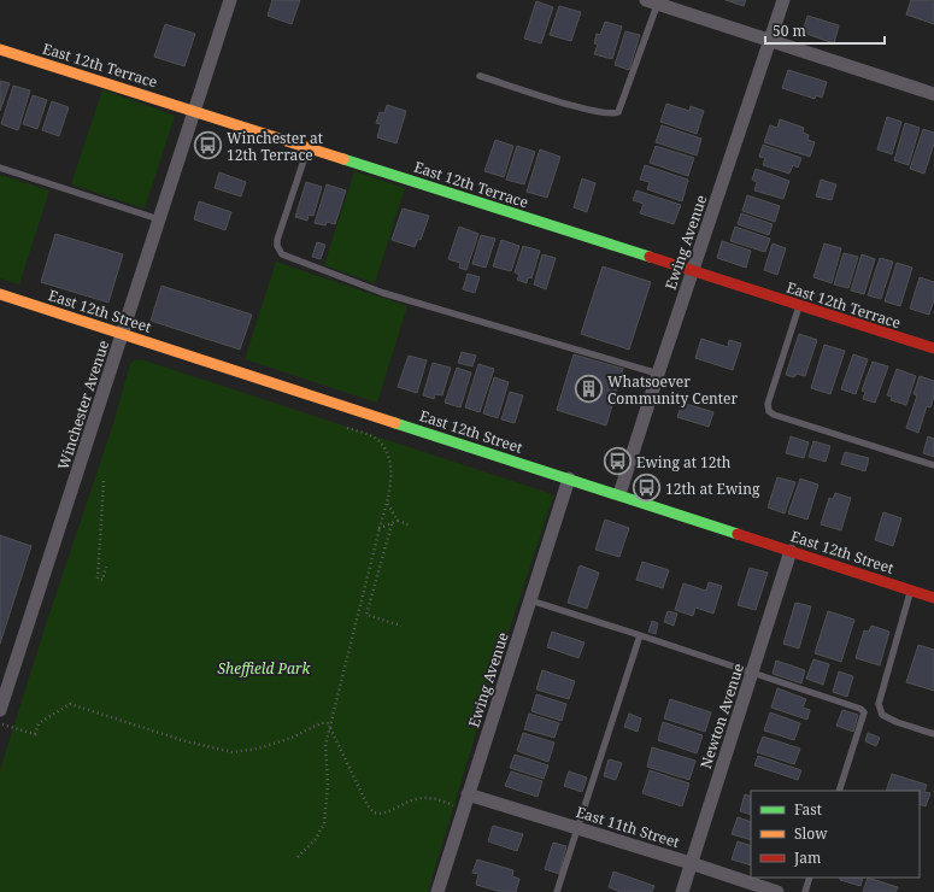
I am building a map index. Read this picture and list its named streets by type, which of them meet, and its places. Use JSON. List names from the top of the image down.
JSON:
{
  "streets": {
    "street": [
      "East 12th Terrace",
      "Ewing Avenue",
      "East 12th Street",
      "Winchester Avenue",
      "Newton Avenue",
      "East 11th Street"
    ]
  },
  "crossings": [
    ["East 12th Terrace", "Ewing Avenue"],
    ["East 12th Terrace", "Winchester Avenue"],
    ["Ewing Avenue", "East 12th Street"],
    ["Ewing Avenue", "East 11th Street"],
    ["East 12th Street", "Winchester Avenue"],
    ["East 12th Street", "Newton Avenue"],
    ["Newton Avenue", "East 11th Street"]
  ],
  "parks": ["Sheffield Park"],
  "places": {
    "bus stop": ["Winchester at 12th Terrace", "Ewing at 12th", "12th at Ewing"],
    "building": ["Whatsoever Community Center"]
  },
  "legend": ["Fast", "Slow", "Jam"],
  "scale_bar": "50 m"
}
